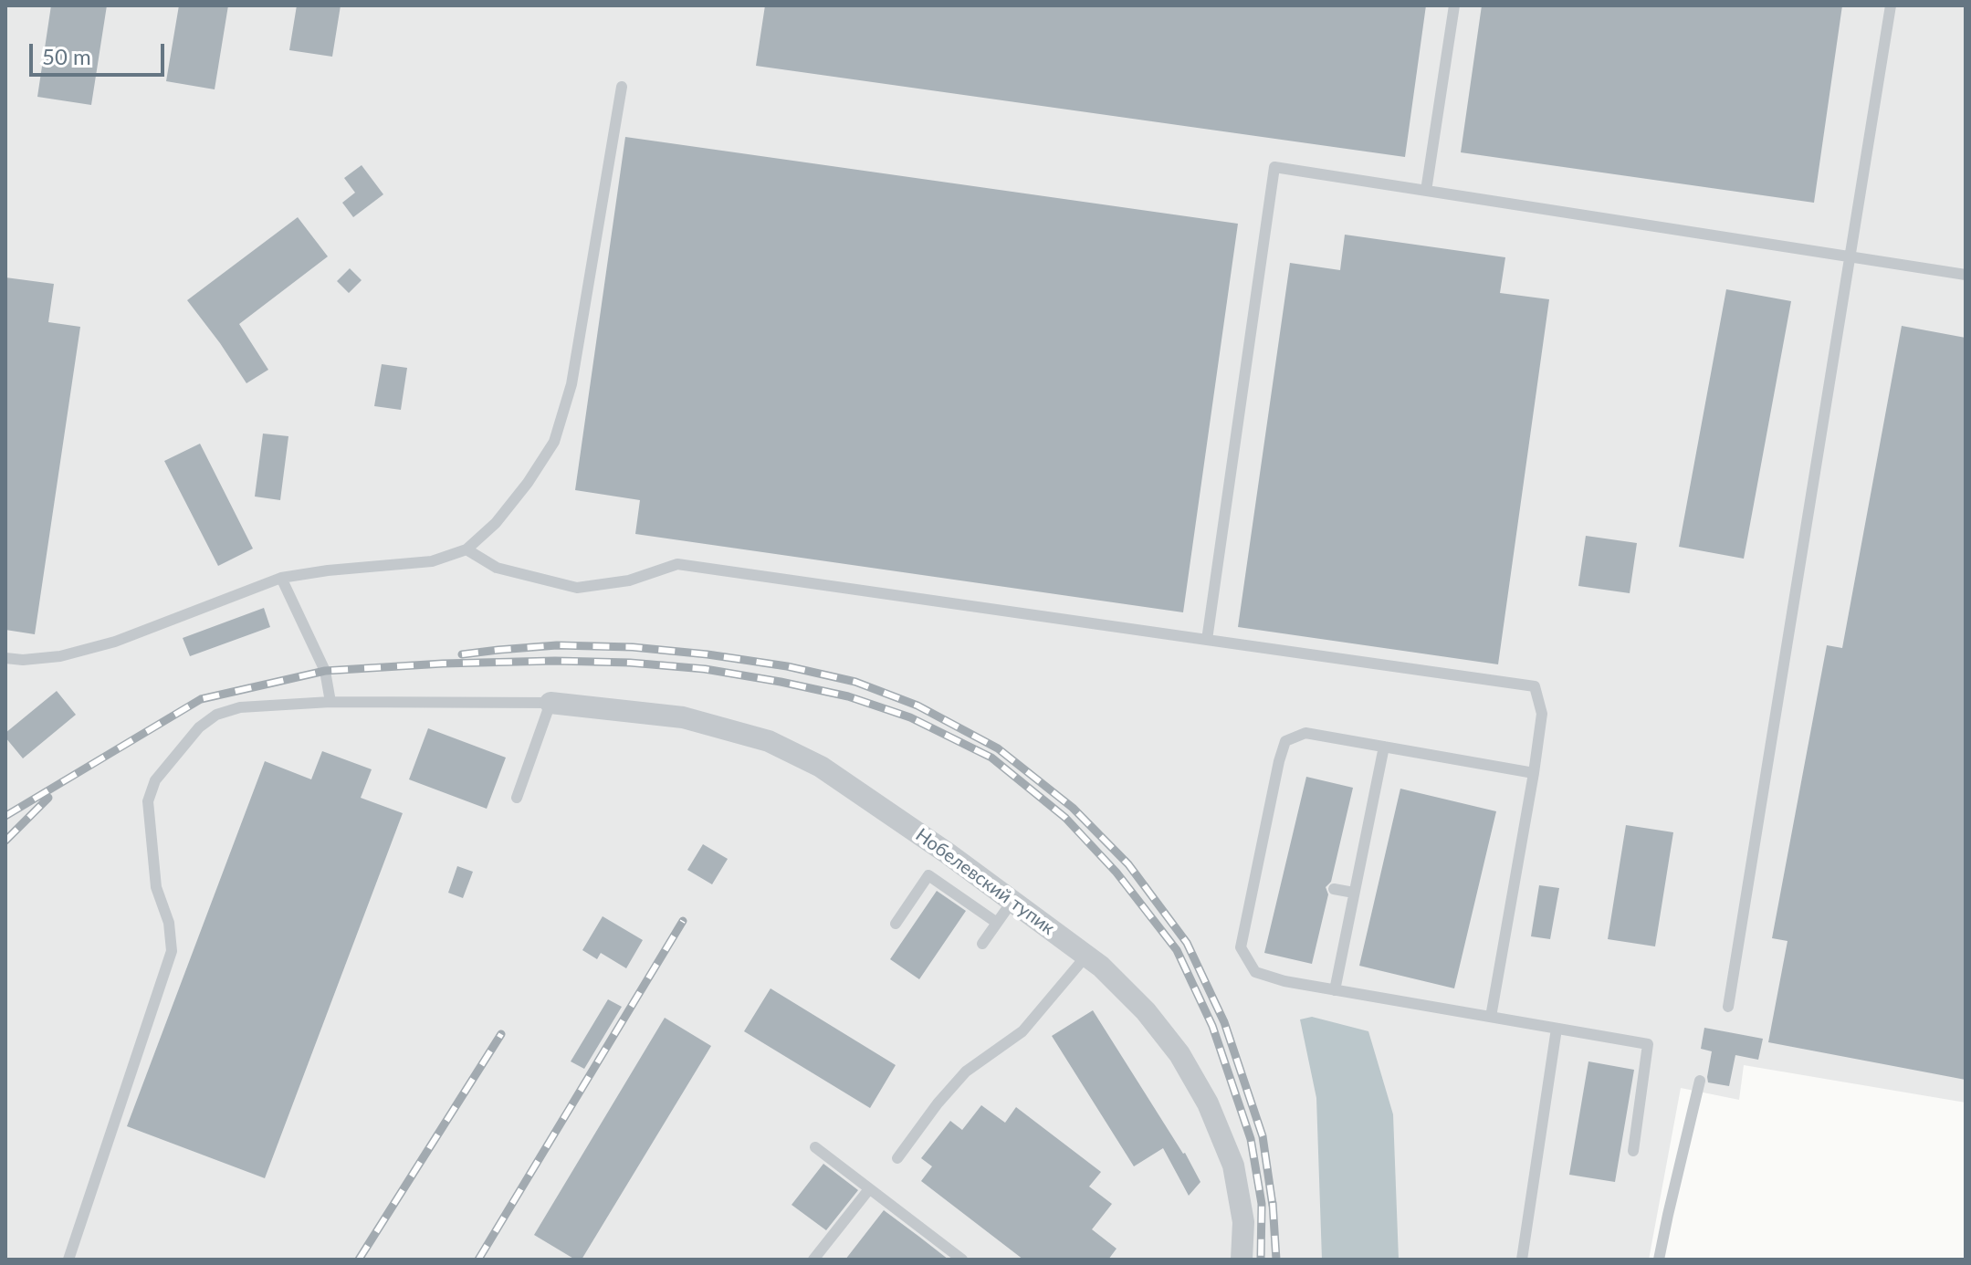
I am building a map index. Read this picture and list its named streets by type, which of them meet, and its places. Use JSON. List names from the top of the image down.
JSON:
{
  "streets": {
    "street": ["Нобелевский тупик"]
  },
  "scale_bar": "50 m"
}
